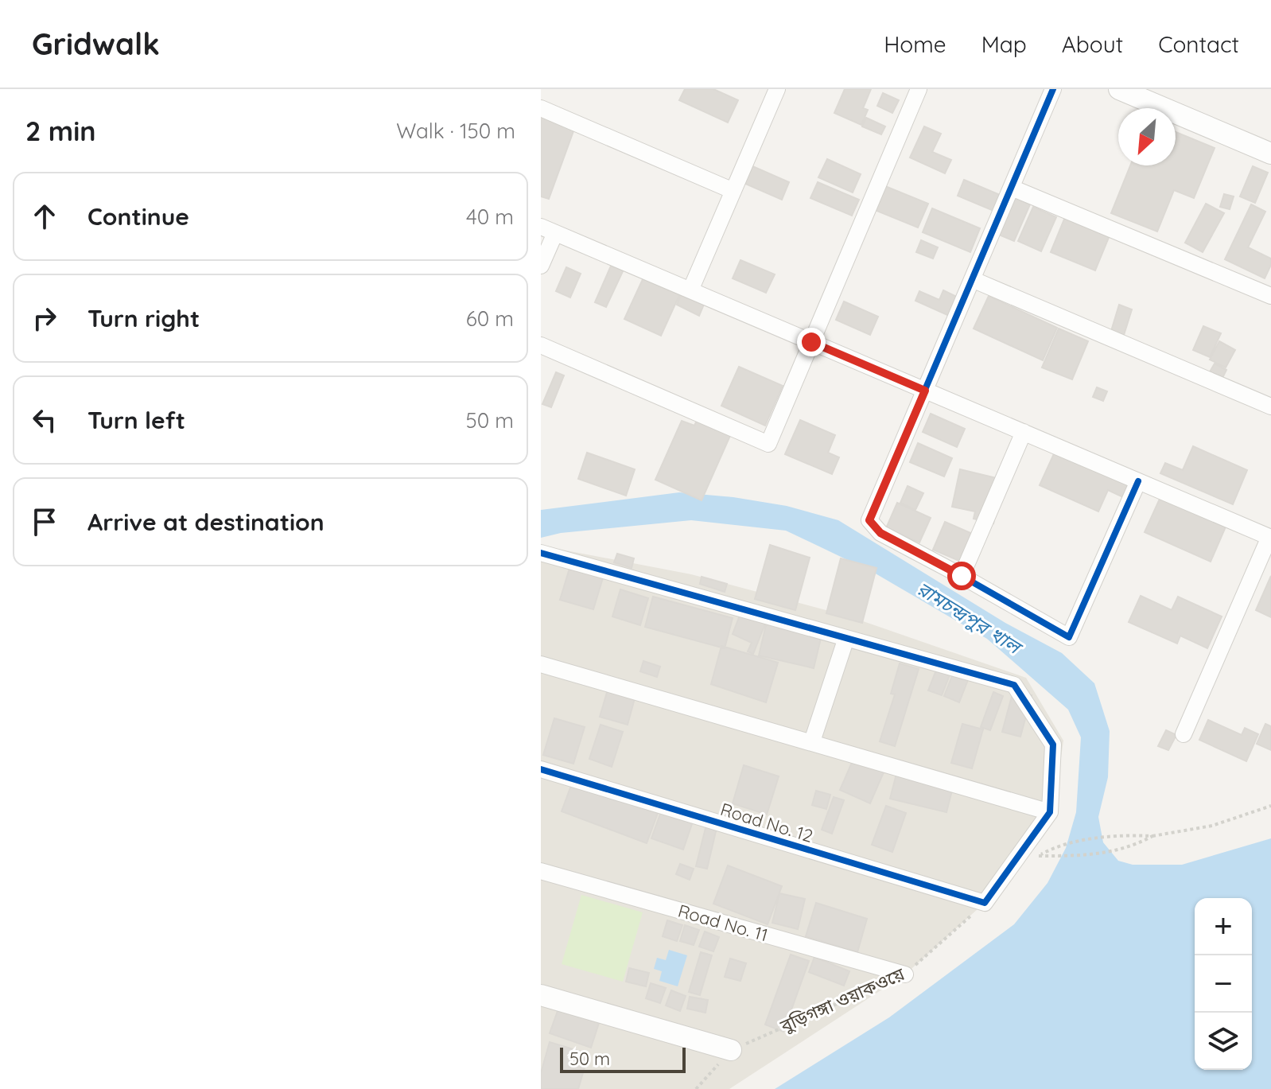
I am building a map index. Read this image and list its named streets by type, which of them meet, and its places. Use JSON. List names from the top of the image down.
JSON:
{
  "streets": {
    "street": ["Road No. 12", "Road No. 11"],
    "path": ["বুড়িগঙ্গা ওয়াকওয়ে"]
  },
  "crossings": [
    ["Road No. 12", "বুড়িগঙ্গা ওয়াকওয়ে"],
    ["Road No. 11", "বুড়িগঙ্গা ওয়াকওয়ে"]
  ],
  "water": ["রামচন্দ্রপুর খাল"],
  "scale_bar": "50 m",
  "north": "bottom left",
  "page": {
    "header": "Gridwalk",
    "nav": [
      "Home",
      "Map",
      "About",
      "Contact"
    ],
    "heading": ["2 min", "Walk · 150 m"],
    "list": [
      ["Continue", "40 m"],
      ["Turn right", "60 m"],
      ["Turn left", "50 m"],
      "Arrive at destination"
    ],
    "map_buttons": ["+", "−"],
    "scale": "50 m"
  }
}
